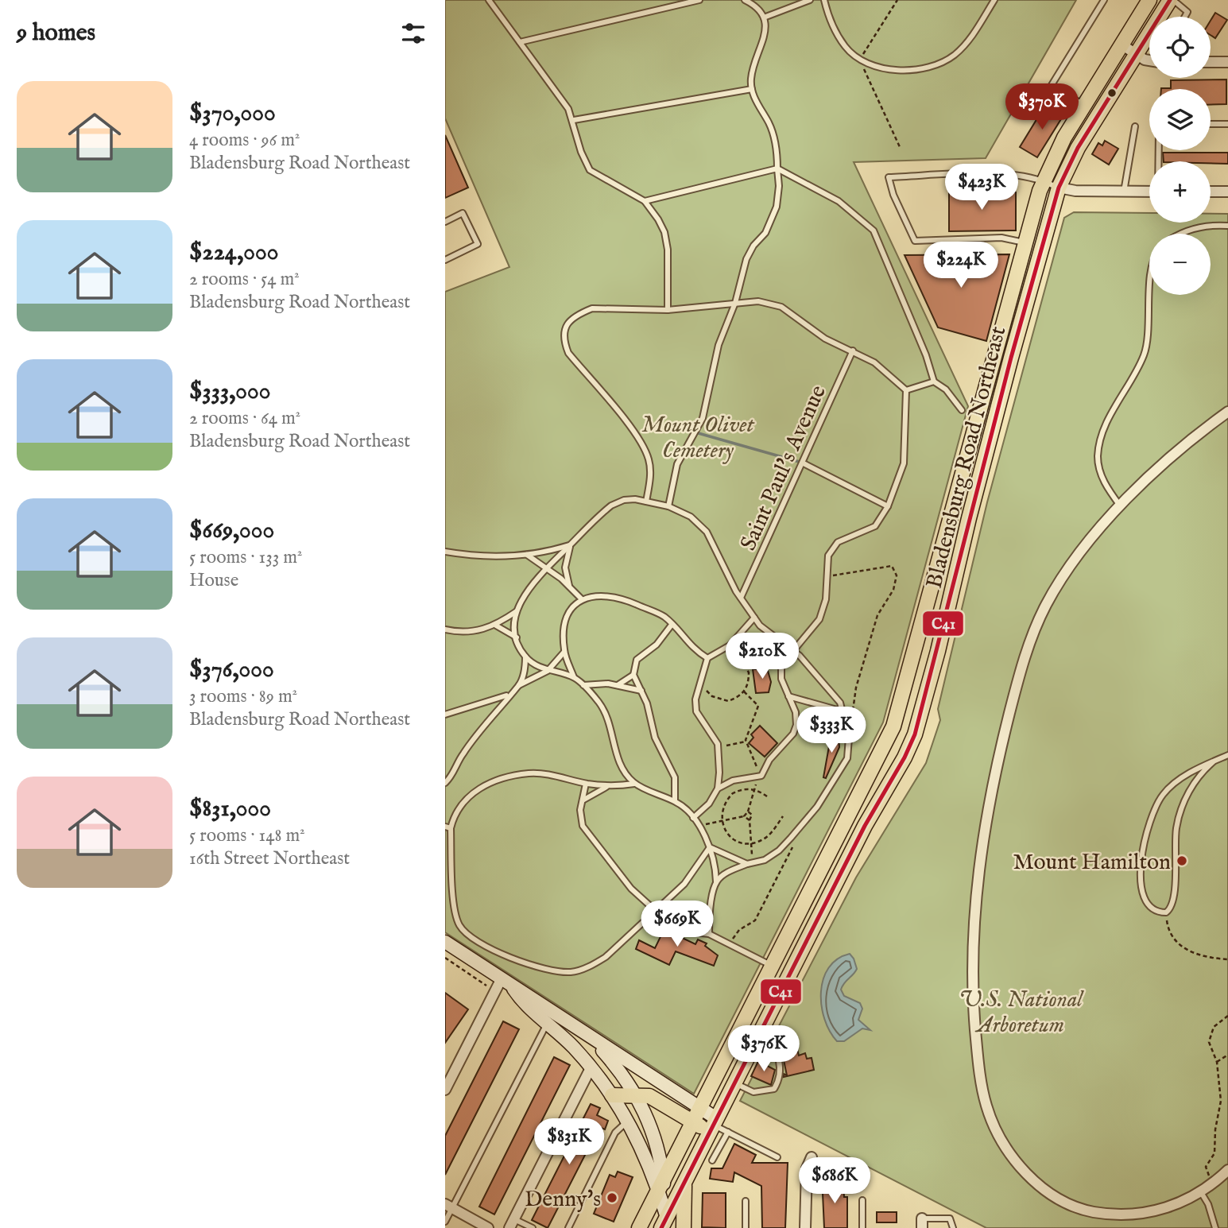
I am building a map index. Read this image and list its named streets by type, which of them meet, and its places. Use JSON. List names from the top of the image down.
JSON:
{
  "streets": {
    "main road": ["Bladensburg Road Northeast"],
    "lane": ["Saint Paul's Avenue"]
  },
  "parks": ["Mount Olivet Cemetery", "U.S. National Arboretum"],
  "places": ["Mount Hamilton", "Denny's"],
  "lines": ["transit line C41"],
  "page": {
    "heading": "9 homes",
    "map_buttons": ["+", "−"],
    "list": [
      {
        "name": "$370,000",
        "note": "4 rooms · 96 m² · Bladensburg Road Northeast"
      },
      {
        "name": "$224,000",
        "note": "2 rooms · 54 m² · Bladensburg Road Northeast"
      },
      {
        "name": "$333,000",
        "note": "2 rooms · 64 m² · Bladensburg Road Northeast"
      },
      {
        "name": "$669,000",
        "note": "5 rooms · 133 m² · House"
      },
      {
        "name": "$376,000",
        "note": "3 rooms · 89 m² · Bladensburg Road Northeast"
      },
      {
        "name": "$831,000",
        "note": "5 rooms · 148 m² · 16th Street Northeast"
      }
    ],
    "price": [
      "$370K",
      "$423K",
      "$224K",
      "$210K",
      "$333K",
      "$669K",
      "$376K",
      "$831K",
      "$686K"
    ]
  }
}
